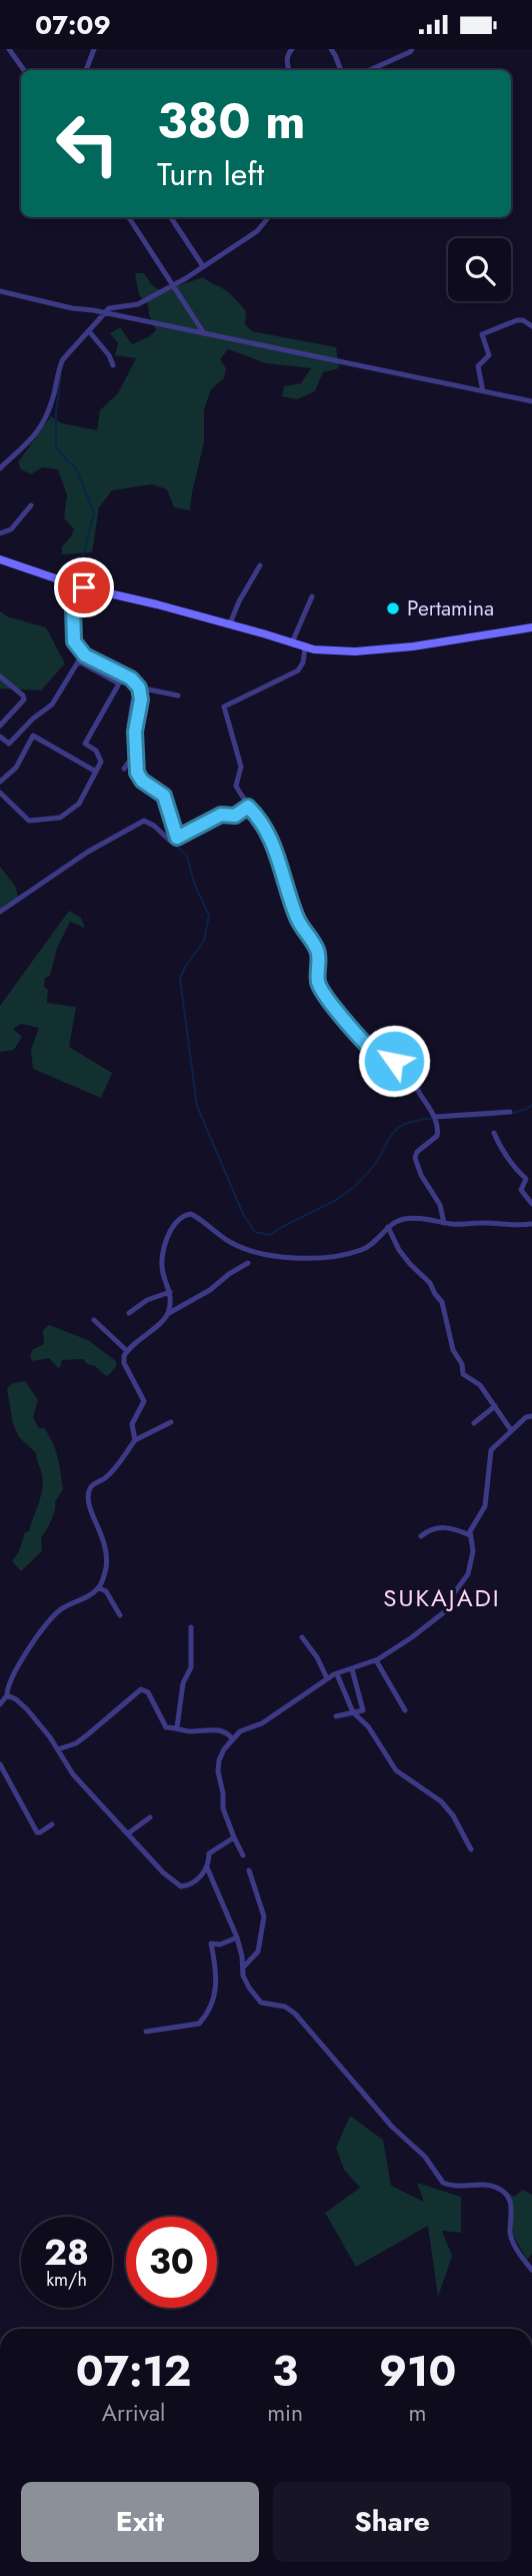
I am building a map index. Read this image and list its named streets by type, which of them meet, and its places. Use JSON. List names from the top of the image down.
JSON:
{
  "districts": ["SUKAJADI"],
  "places": ["Pertamina"],
  "page": {
    "status": "07:09",
    "turn": ["380 m", "Turn left"],
    "speed": "28 km/h",
    "limit": "30",
    "eta": [
      "07:12",
      "Arrival",
      "3",
      "min",
      "910",
      "m"
    ],
    "buttons": ["Exit", "Share"]
  }
}
